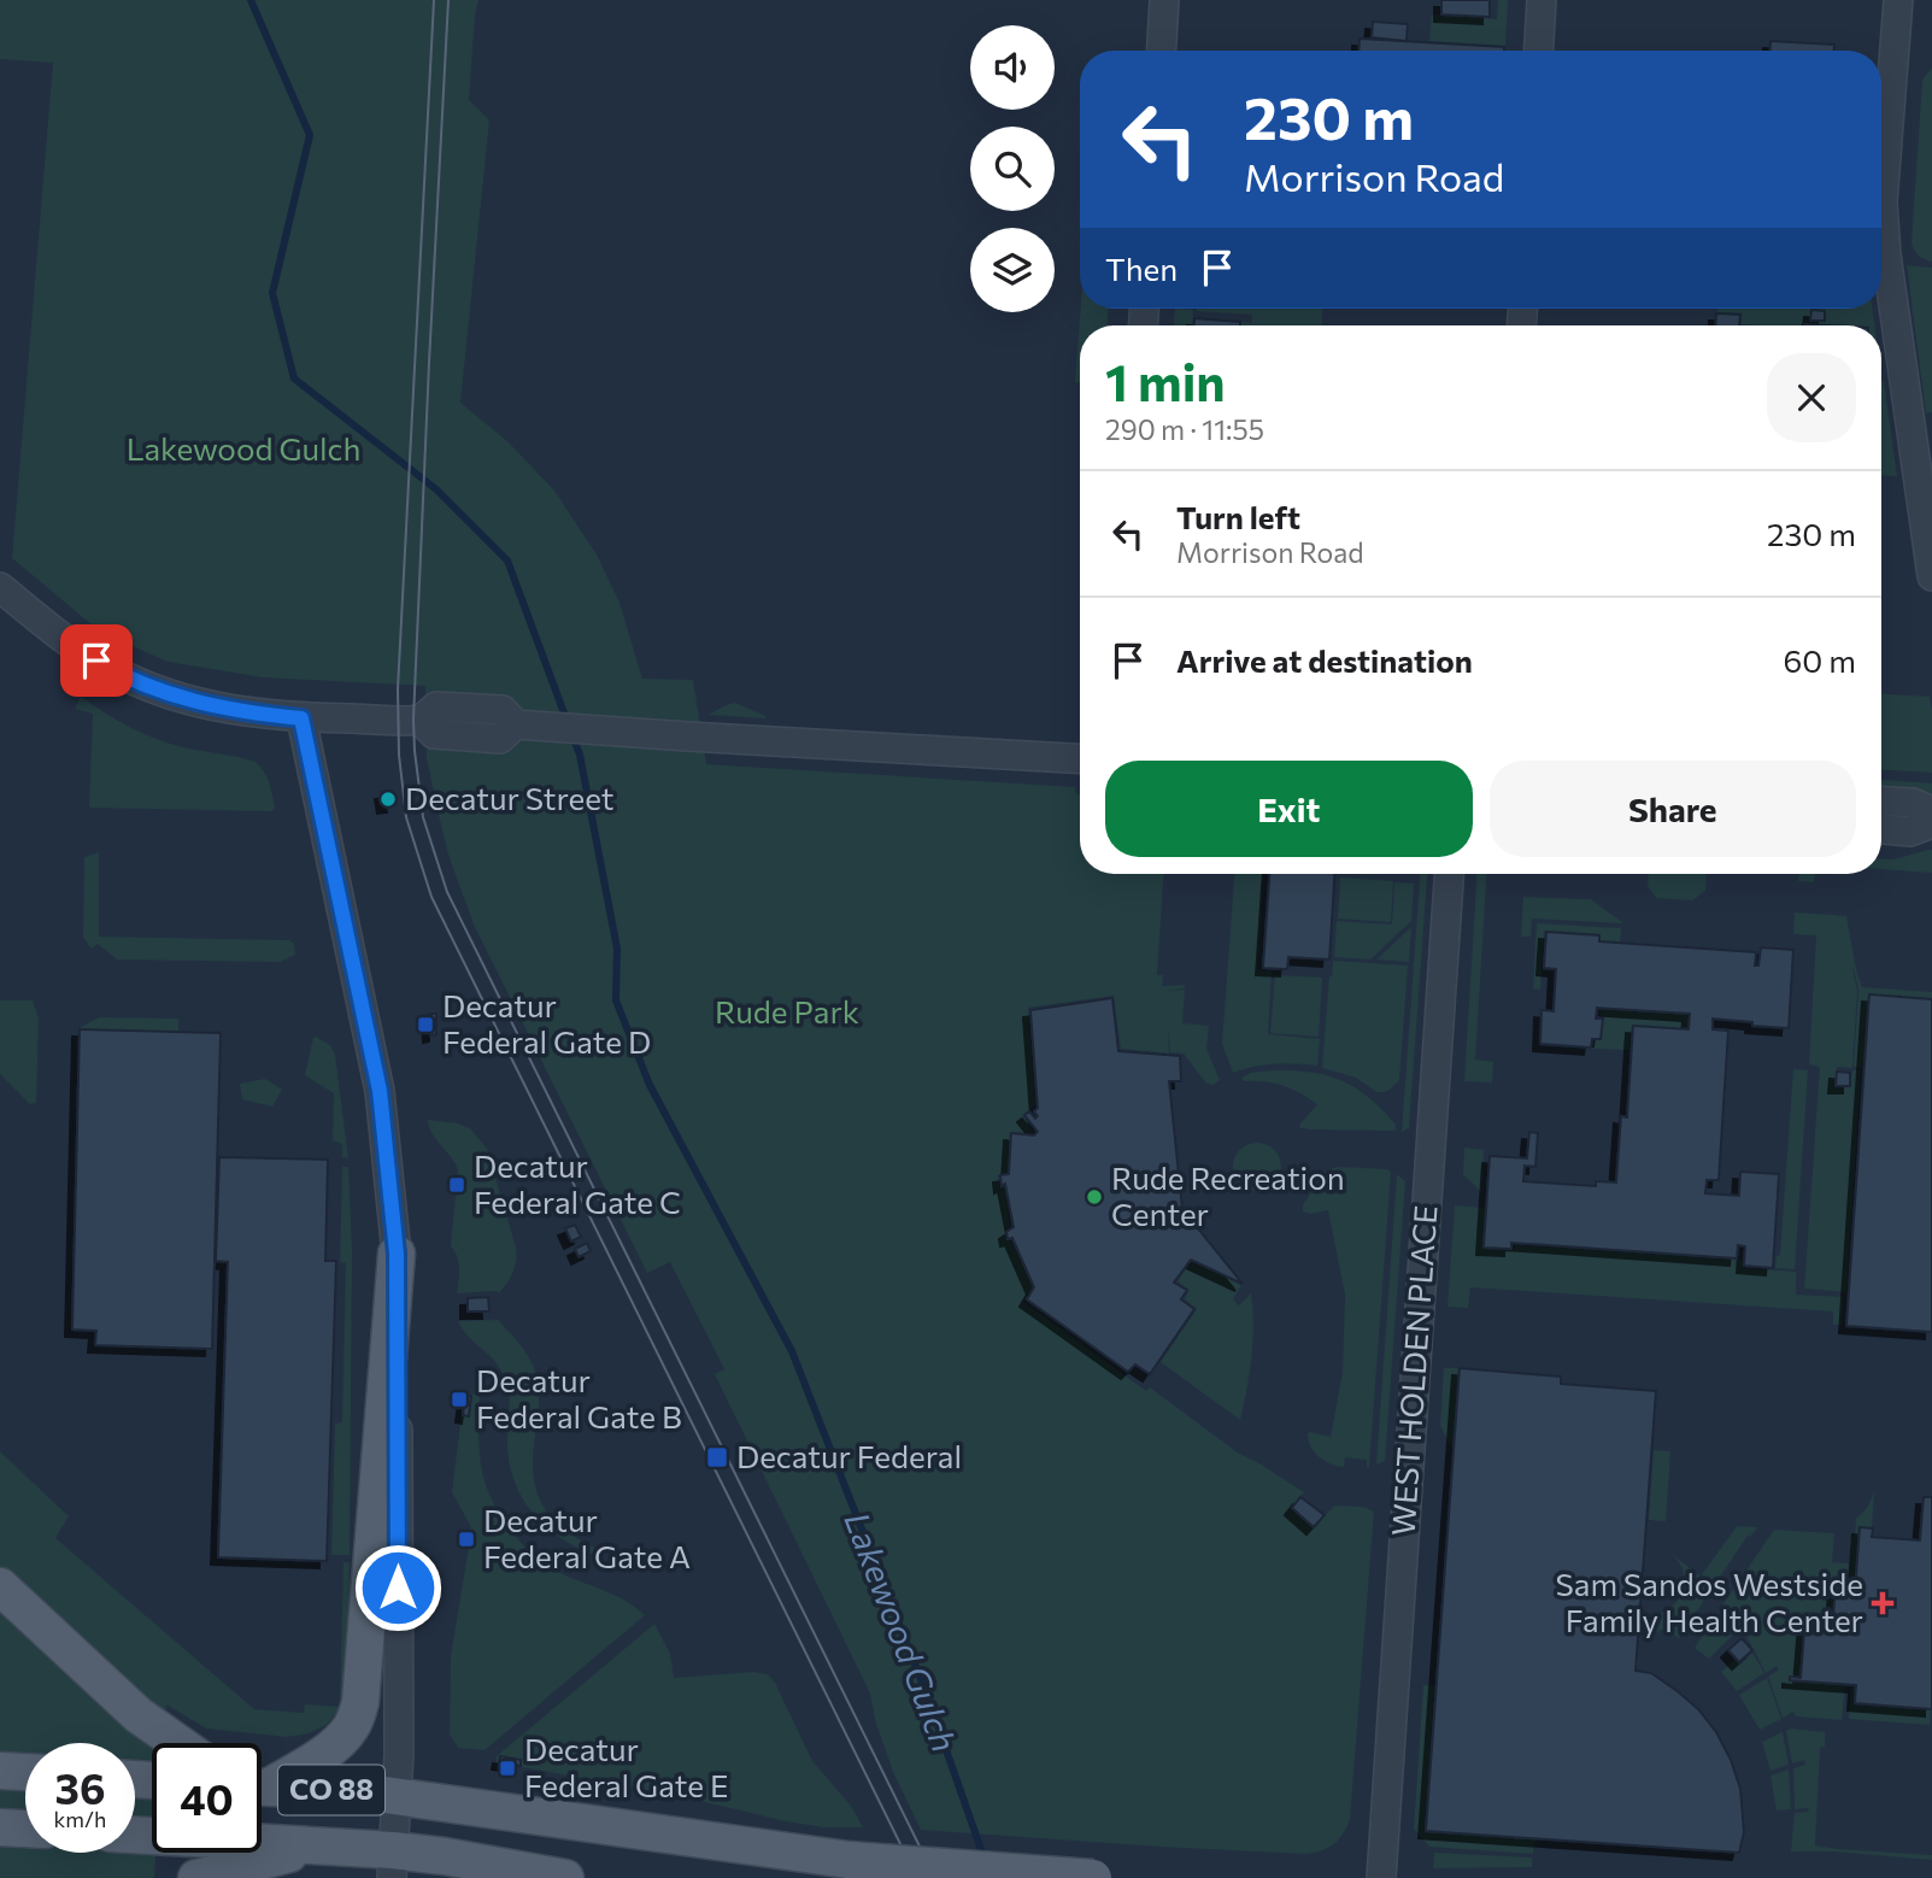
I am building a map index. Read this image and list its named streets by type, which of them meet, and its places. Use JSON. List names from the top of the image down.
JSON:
{
  "streets": {
    "main road": ["CO 88"],
    "street": ["WEST HOLDEN PLACE"]
  },
  "water": ["Lakewood Gulch"],
  "parks": ["Lakewood Gulch", "Rude Park"],
  "places": {
    "other": ["Decatur Street", "Rude Recreation Center"],
    "transit": [
      "Decatur Federal Gate D",
      "Decatur Federal Gate C",
      "Decatur Federal Gate B",
      "Decatur Federal",
      "Decatur Federal Gate A",
      "Decatur Federal Gate E"
    ],
    "health": ["Sam Sandos Westside Family Health Center"]
  },
  "page": {
    "turn": ["230 m", "Morrison Road"],
    "then": "Then",
    "heading": ["1 min", "290 m · 11:55"],
    "list": [
      {
        "name": "Turn left",
        "note": "Morrison Road",
        "value": "230 m"
      },
      {
        "name": "Arrive at destination",
        "value": "60 m"
      }
    ],
    "buttons": ["Exit", "Share"],
    "speed": "36 km/h",
    "limit": "40"
  }
}
